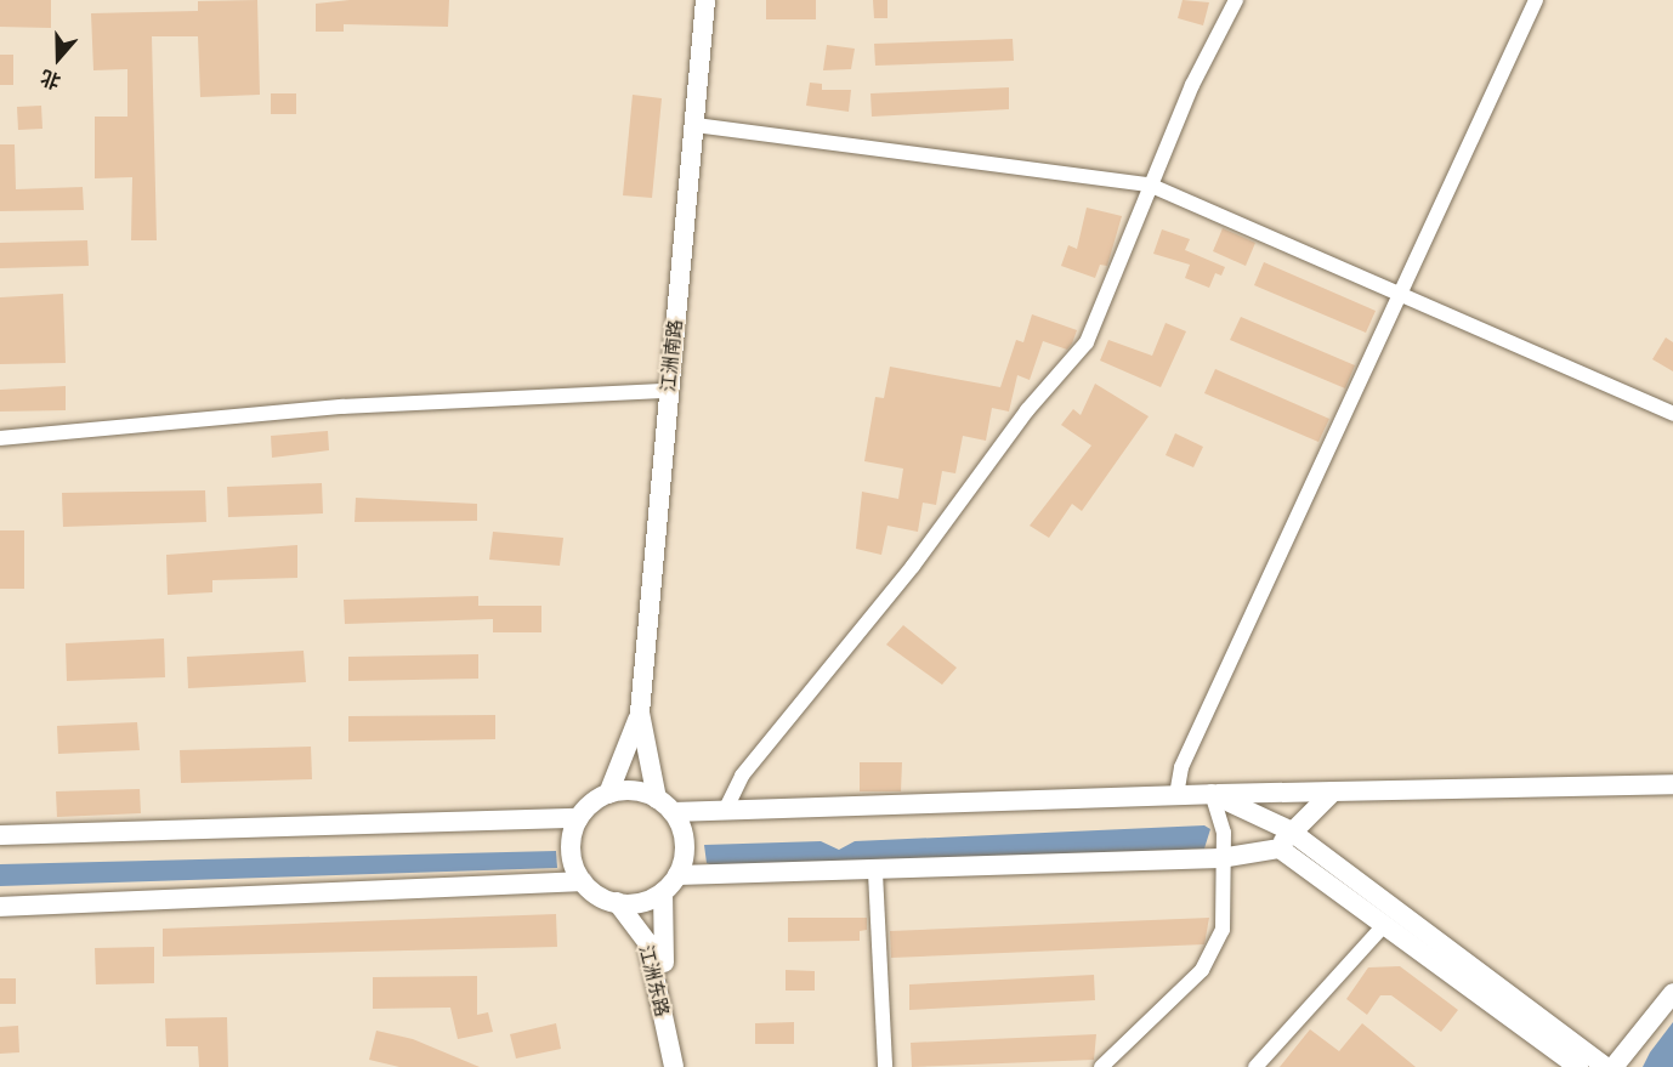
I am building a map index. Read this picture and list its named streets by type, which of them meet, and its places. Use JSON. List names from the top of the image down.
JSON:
{
  "streets": {
    "main road": ["江洲南路", "江洲东路"]
  },
  "north": "bottom"
}
